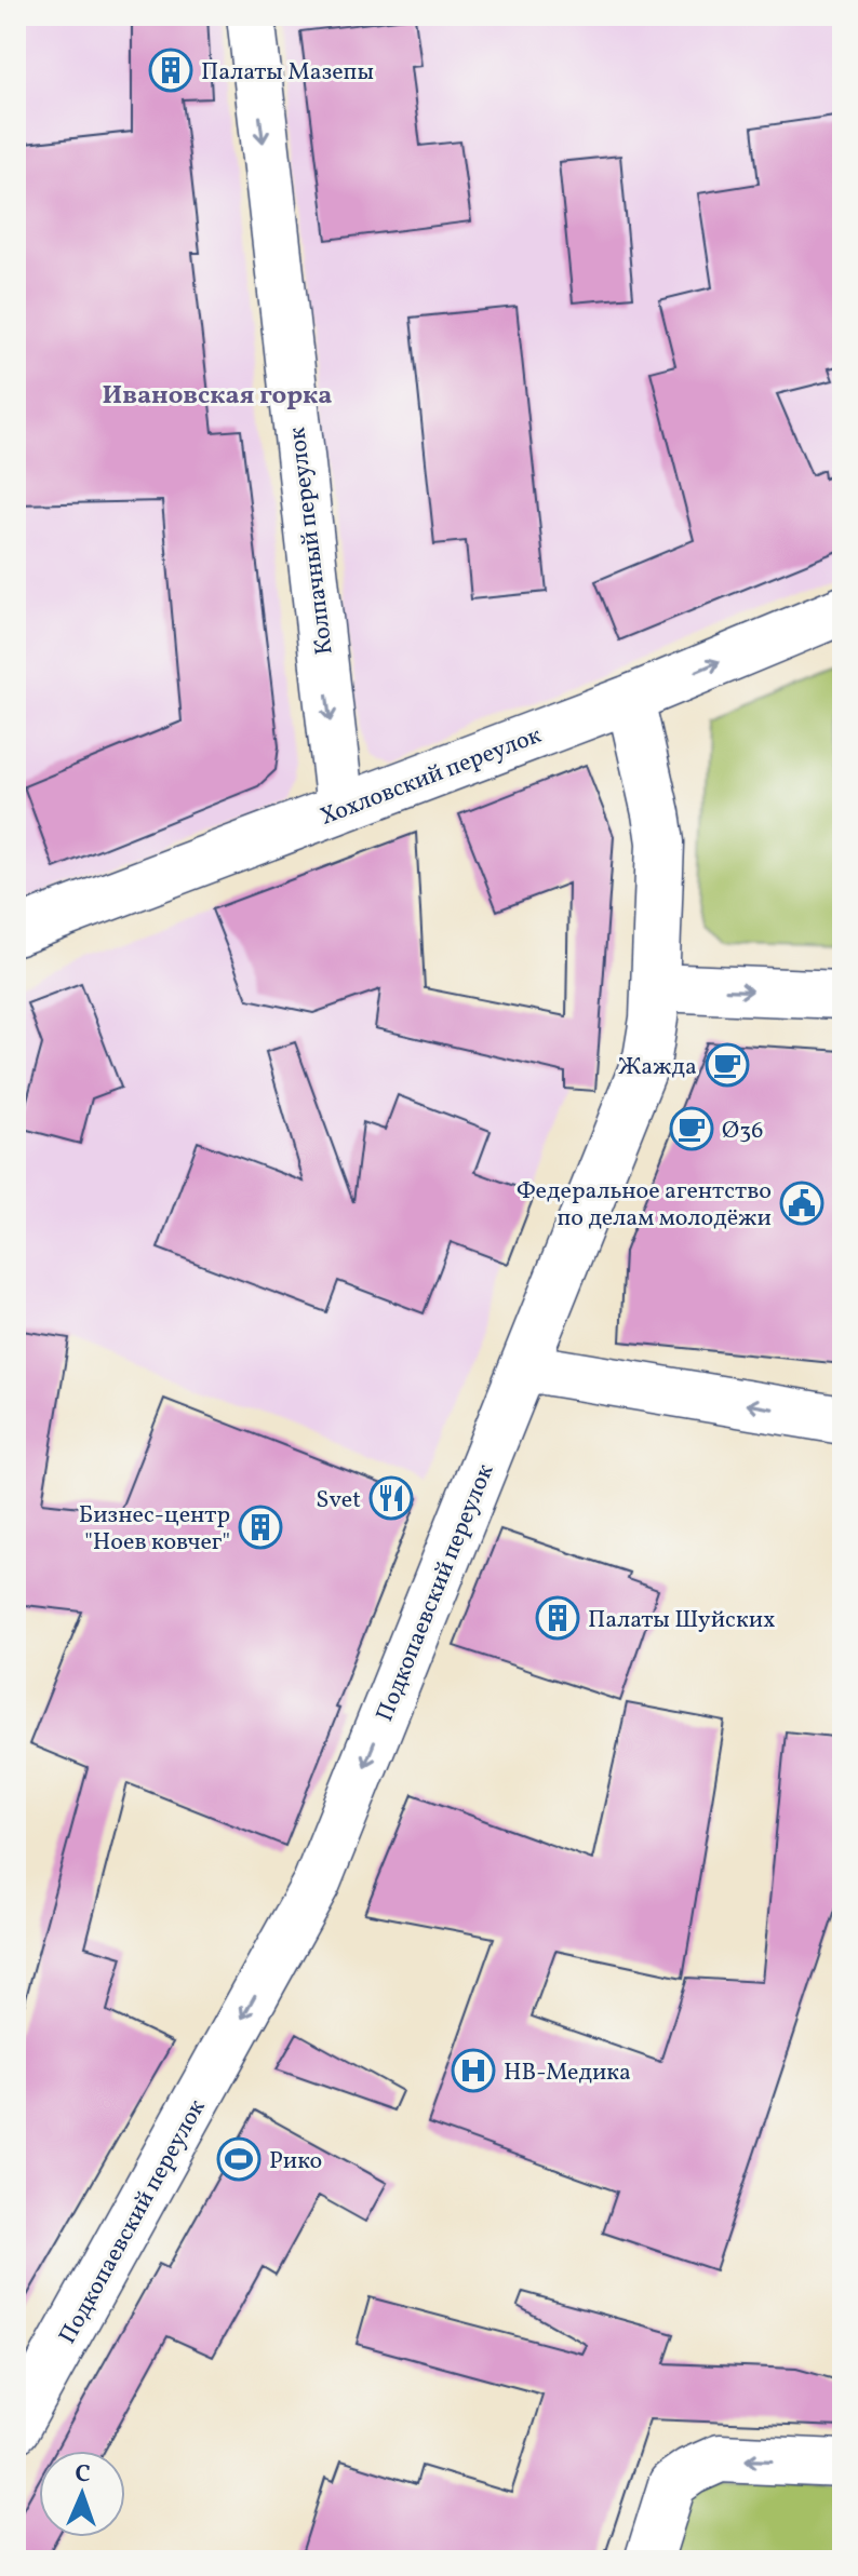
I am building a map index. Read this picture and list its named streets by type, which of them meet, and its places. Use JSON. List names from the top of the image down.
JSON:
{
  "streets": {
    "street": ["Колпачный переулок", "Хохловский переулок", "Подкопаевский переулок"]
  },
  "crossings": [
    ["Колпачный переулок", "Хохловский переулок"],
    ["Хохловский переулок", "Подкопаевский переулок"]
  ],
  "one_way": ["Колпачный переулок", "Подкопаевский переулок"],
  "districts": ["Ивановская горка"],
  "places": {
    "building": ["Палаты Мазепы", "Бизнес-центр \"Ноев ковчег\"", "Палаты Шуйских"],
    "cafe": ["Жажда", "Ø36"],
    "public building": ["Федеральное агентство по делам молодёжи"],
    "restaurant": ["Svet"],
    "hospital": ["НВ-Медика"],
    "sports": ["Рико"]
  },
  "north": "top"
}
